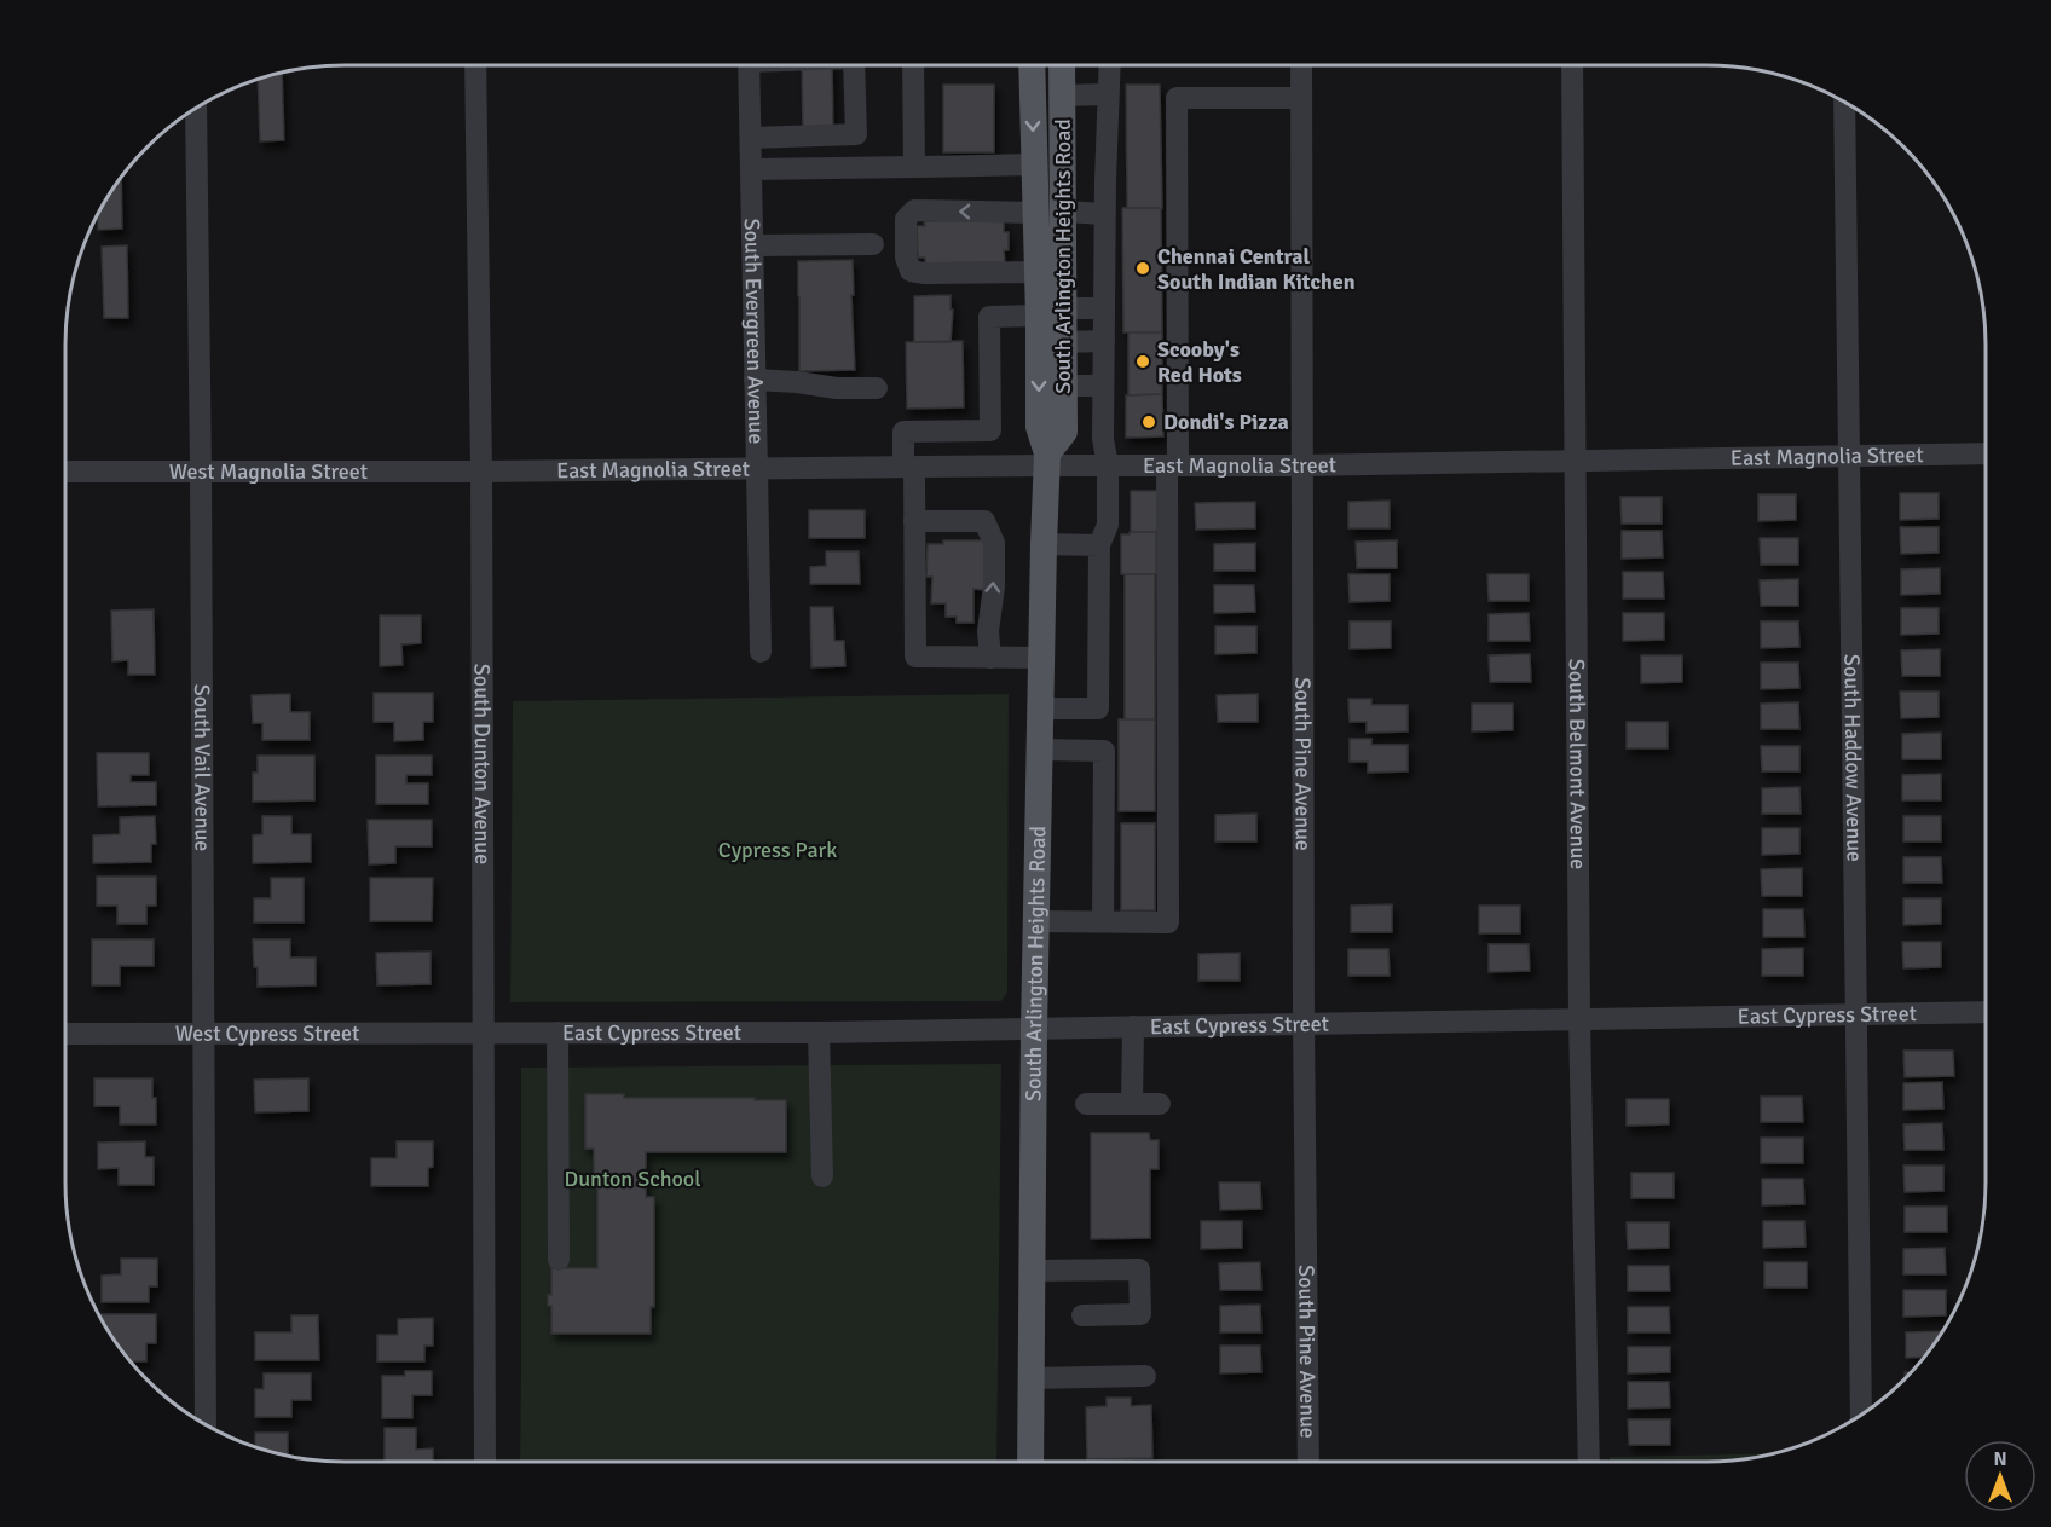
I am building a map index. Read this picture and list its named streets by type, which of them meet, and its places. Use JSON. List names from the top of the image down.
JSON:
{
  "streets": {
    "main road": ["South Arlington Heights Road"],
    "street": [
      "South Evergreen Avenue",
      "East Magnolia Street",
      "West Magnolia Street",
      "South Haddow Avenue",
      "South Dunton Avenue",
      "South Pine Avenue",
      "South Belmont Avenue",
      "South Vail Avenue",
      "East Cypress Street",
      "West Cypress Street"
    ]
  },
  "crossings": [
    ["South Arlington Heights Road", "East Magnolia Street"],
    ["South Arlington Heights Road", "East Cypress Street"],
    ["South Evergreen Avenue", "East Magnolia Street"],
    ["East Magnolia Street", "West Magnolia Street"],
    ["East Magnolia Street", "South Haddow Avenue"],
    ["East Magnolia Street", "South Dunton Avenue"],
    ["East Magnolia Street", "South Pine Avenue"],
    ["East Magnolia Street", "South Belmont Avenue"],
    ["West Magnolia Street", "South Dunton Avenue"],
    ["West Magnolia Street", "South Vail Avenue"],
    ["South Haddow Avenue", "East Cypress Street"],
    ["South Dunton Avenue", "East Cypress Street"],
    ["South Dunton Avenue", "West Cypress Street"],
    ["South Pine Avenue", "East Cypress Street"],
    ["South Belmont Avenue", "East Cypress Street"],
    ["South Vail Avenue", "West Cypress Street"],
    ["East Cypress Street", "West Cypress Street"]
  ],
  "parks": ["Cypress Park", "Dunton School"],
  "places": ["Chennai Central South Indian Kitchen", "Scooby's Red Hots", "Dondi's Pizza"],
  "north": "top"
}
